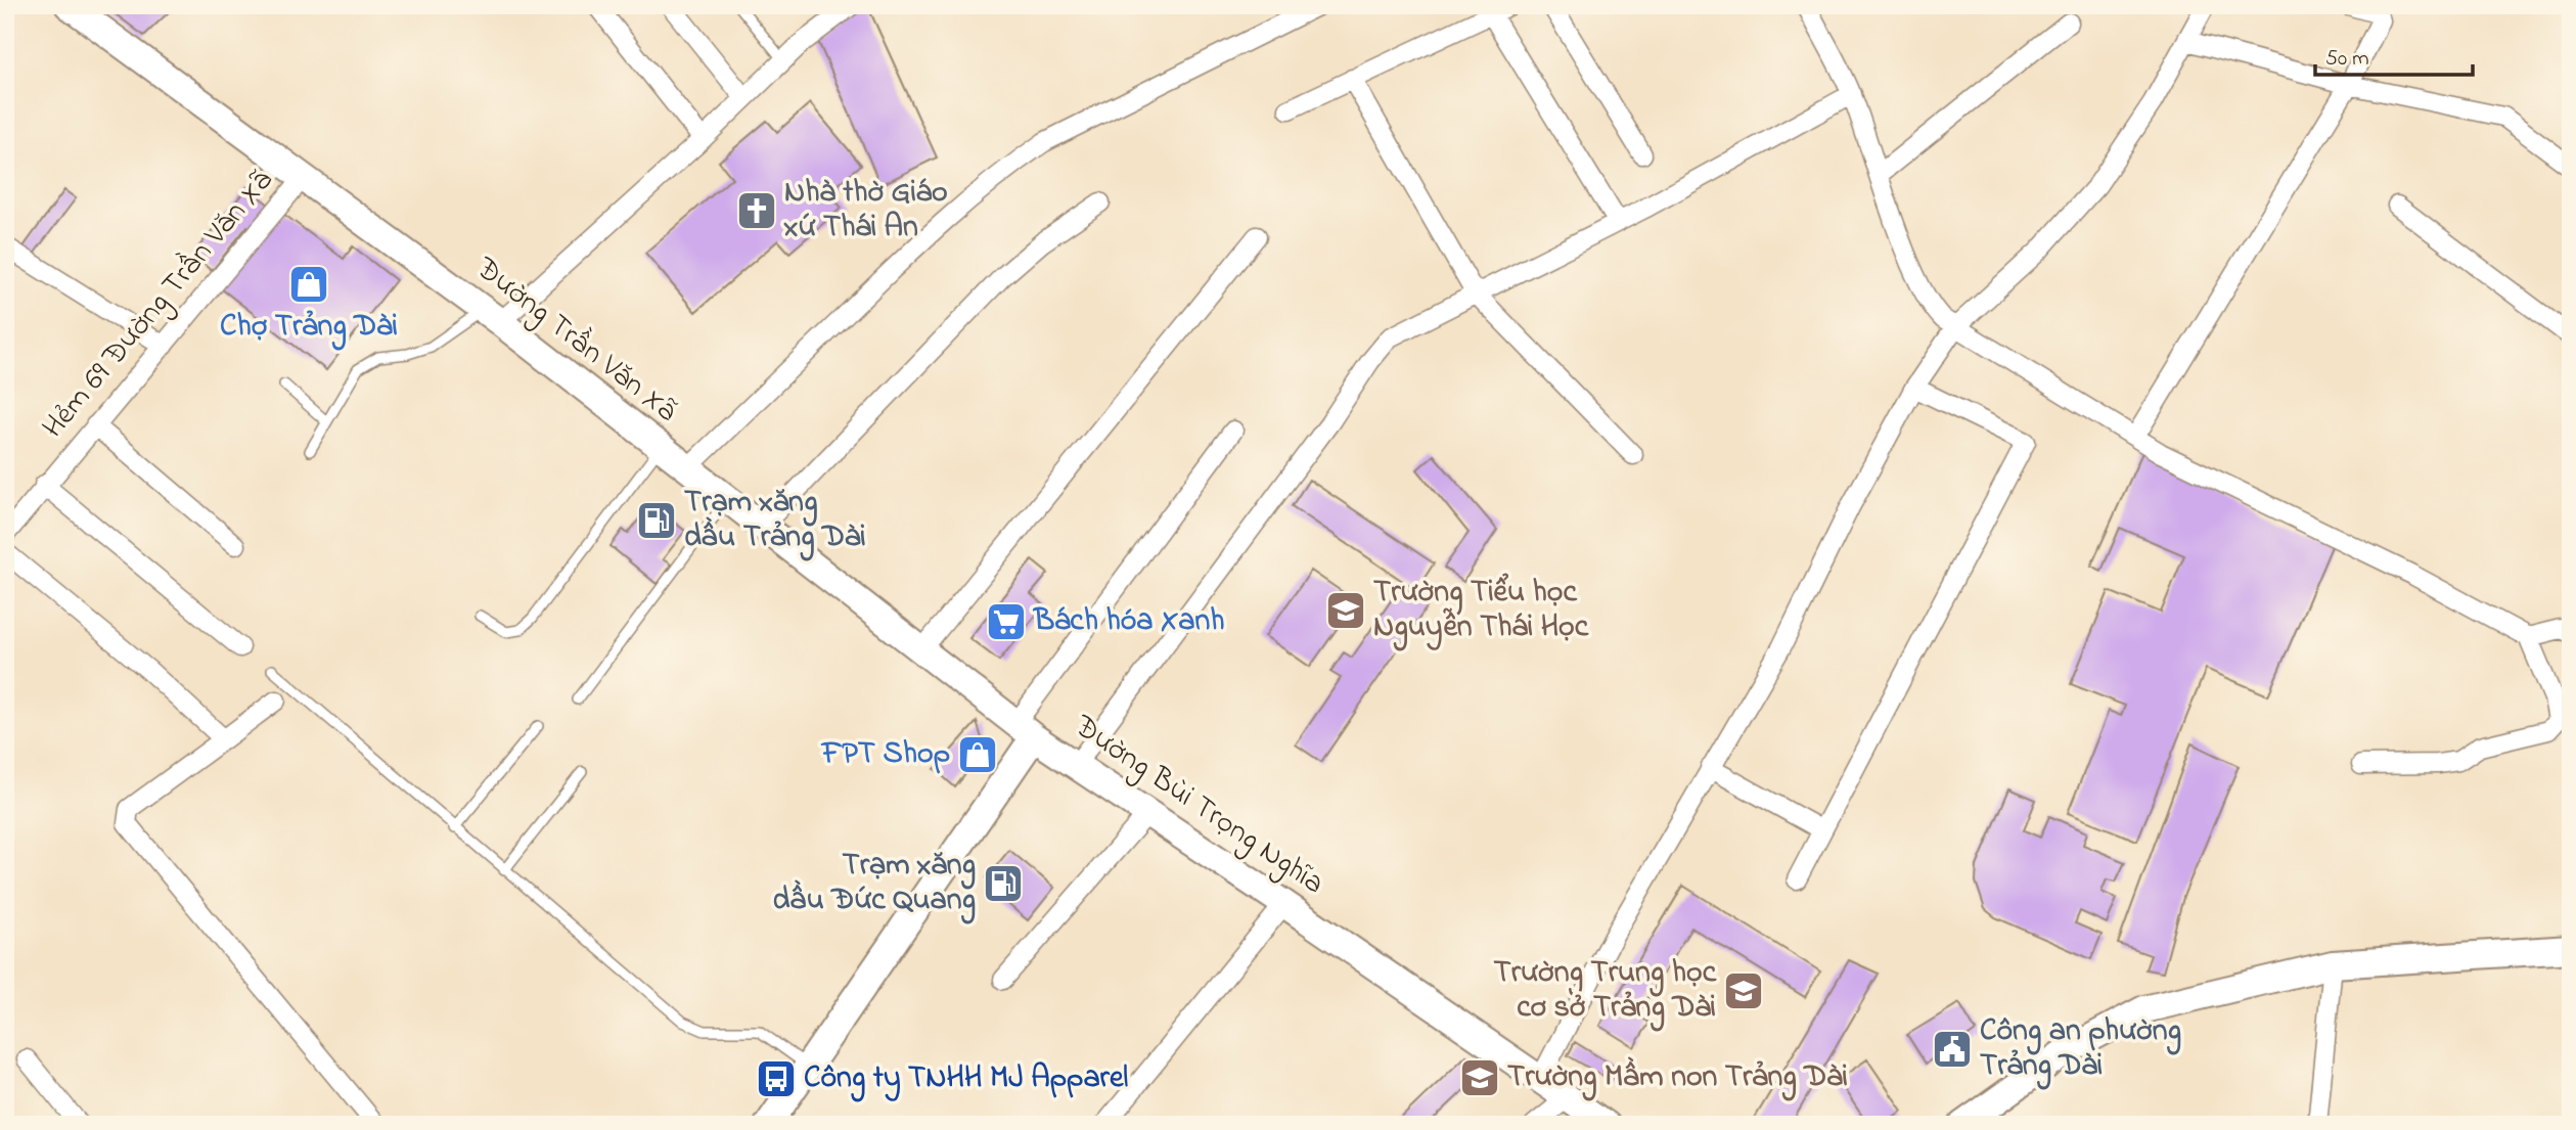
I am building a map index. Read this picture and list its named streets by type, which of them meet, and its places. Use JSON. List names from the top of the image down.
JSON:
{
  "streets": {
    "street": ["Hẻm 69 Đường Trần Văn Xã", "Đường Trần Văn Xã", "Đường Bùi Trọng Nghĩa"]
  },
  "crossings": [
    ["Hẻm 69 Đường Trần Văn Xã", "Đường Trần Văn Xã"],
    ["Đường Trần Văn Xã", "Đường Bùi Trọng Nghĩa"]
  ],
  "places": {
    "church": ["Nhà thờ Giáo xứ Thái An"],
    "shop": ["Chợ Trảng Dài", "FPT Shop"],
    "fuel station": ["Trạm xăng dầu Trảng Dài", "Trạm xăng dầu Đức Quang"],
    "school or university": ["Trường Tiểu học Nguyễn Thái Học", "Trường Trung học cơ sở Trảng Dài", "Trường Mầm non Trảng Dài"],
    "supermarket": ["Bách hóa Xanh"],
    "public building": ["Công an phường Trảng Dài"],
    "bus stop": ["Công ty TNHH MJ Apparel"]
  },
  "scale_bar": "50 m"
}
